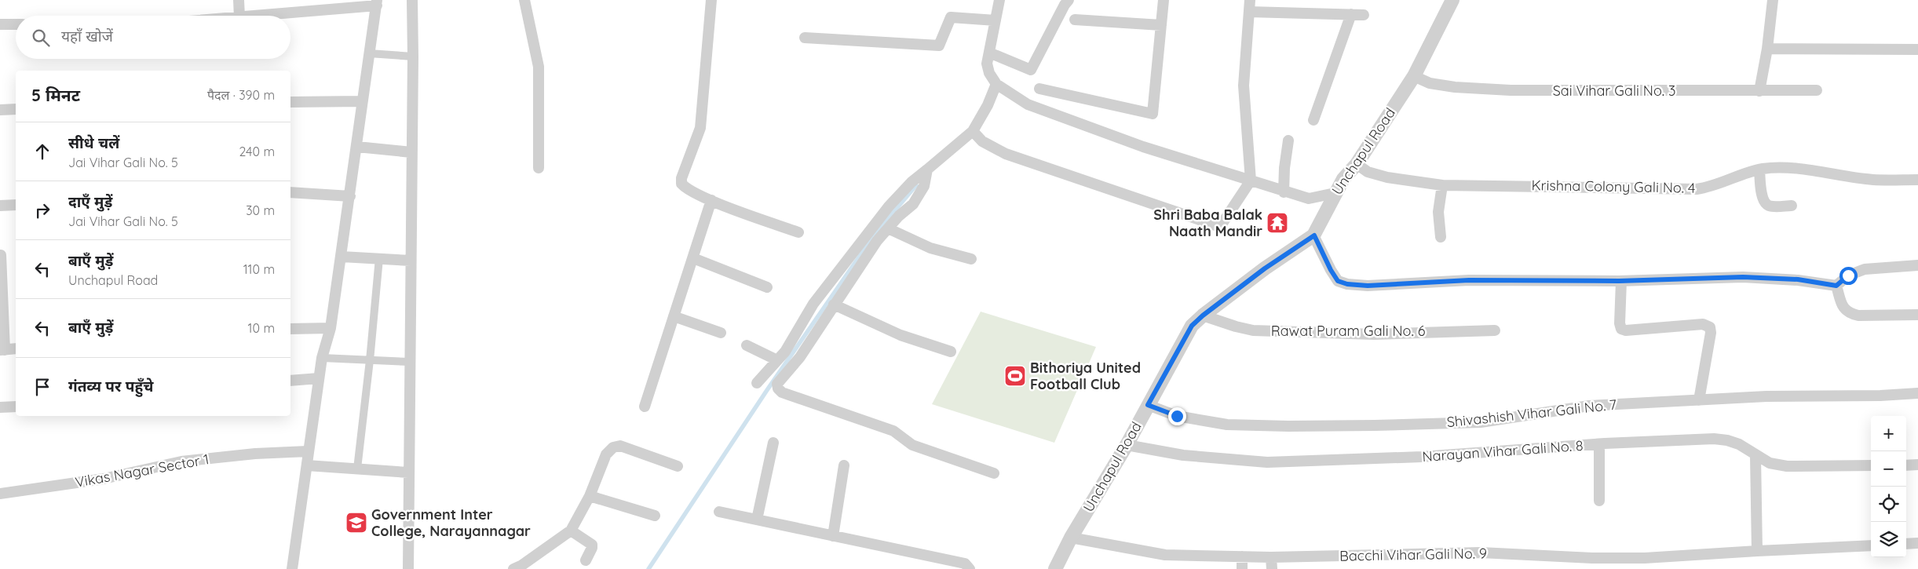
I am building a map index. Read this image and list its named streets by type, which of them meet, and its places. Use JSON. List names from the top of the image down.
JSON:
{
  "streets": {
    "street": [
      "Sai Vihar Gali No. 3",
      "Unchapul Road",
      "Krishna Colony Gali No. 4",
      "Rawat Puram Gali No. 6",
      "Shivashish Vihar Gali No. 7",
      "Narayan Vihar Gali No. 8",
      "Vikas Nagar Sector 1",
      "Bacchi Vihar Gali No. 9"
    ]
  },
  "crossings": [
    ["Sai Vihar Gali No. 3", "Unchapul Road"],
    ["Unchapul Road", "Krishna Colony Gali No. 4"],
    ["Unchapul Road", "Rawat Puram Gali No. 6"],
    ["Unchapul Road", "Shivashish Vihar Gali No. 7"],
    ["Unchapul Road", "Narayan Vihar Gali No. 8"],
    ["Unchapul Road", "Bacchi Vihar Gali No. 9"]
  ],
  "places": {
    "temple": ["Shri Baba Balak Naath Mandir"],
    "sports": ["Bithoriya United Football Club"],
    "school or university": ["Government Inter College, Narayannagar"]
  },
  "page": {
    "search": "यहाँ खोजें",
    "heading": ["5 मिनट", "पैदल · 390 m"],
    "list": [
      ["सीधे चलें", "Jai Vihar Gali No. 5", "240 m"],
      ["दाएँ मुड़ें", "Jai Vihar Gali No. 5", "30 m"],
      ["बाएँ मुड़ें", "Unchapul Road", "110 m"],
      ["बाएँ मुड़ें", "10 m"],
      "गंतव्य पर पहुँचे"
    ],
    "map_buttons": ["+", "−"]
  }
}
